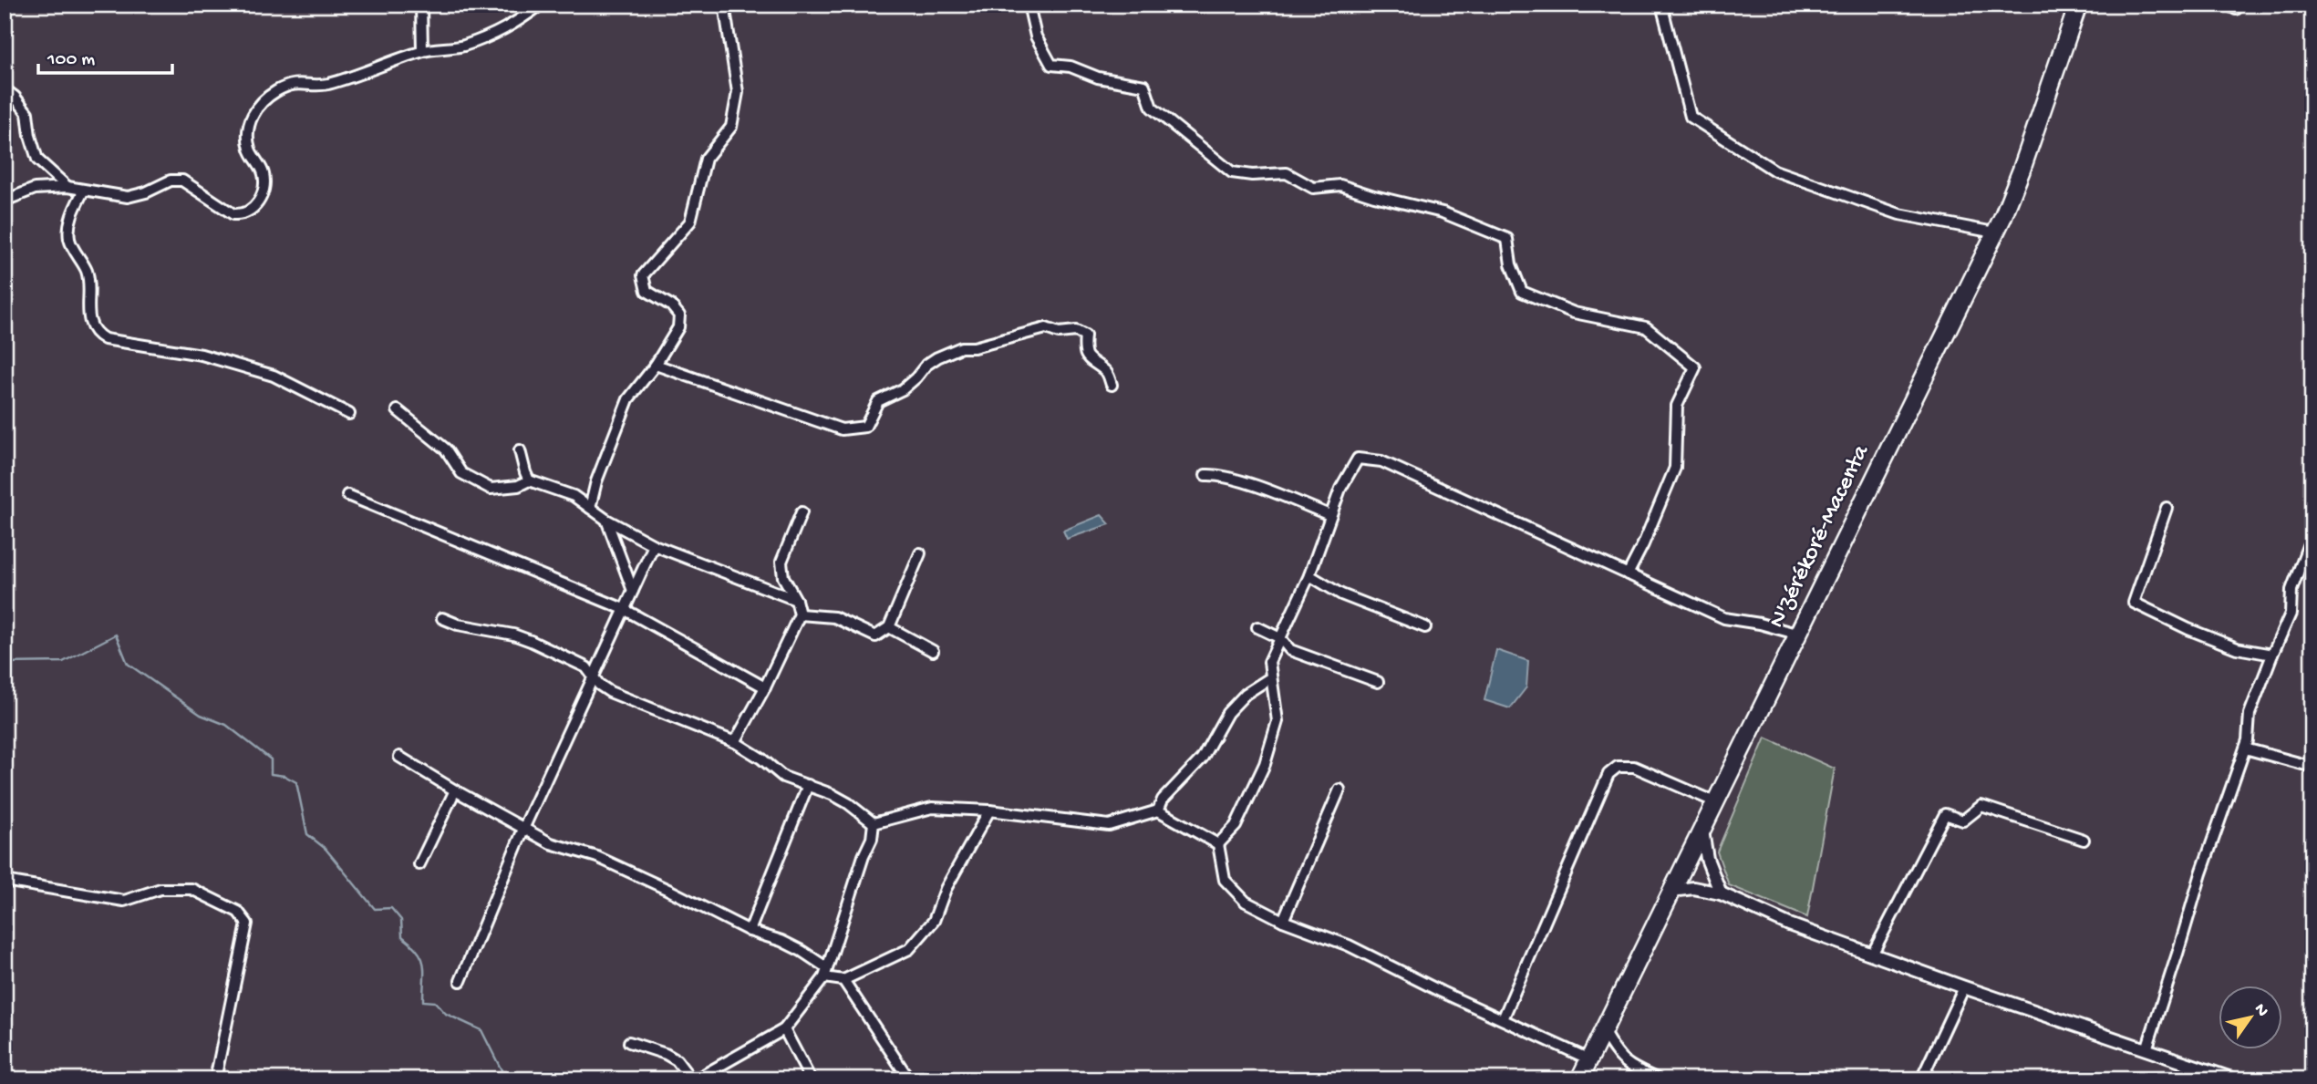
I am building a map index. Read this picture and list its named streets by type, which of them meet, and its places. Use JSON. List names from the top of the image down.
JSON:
{
  "streets": {
    "highway": ["N'zérékoré-Macenta"]
  },
  "scale_bar": "100 m",
  "north": "top right"
}
